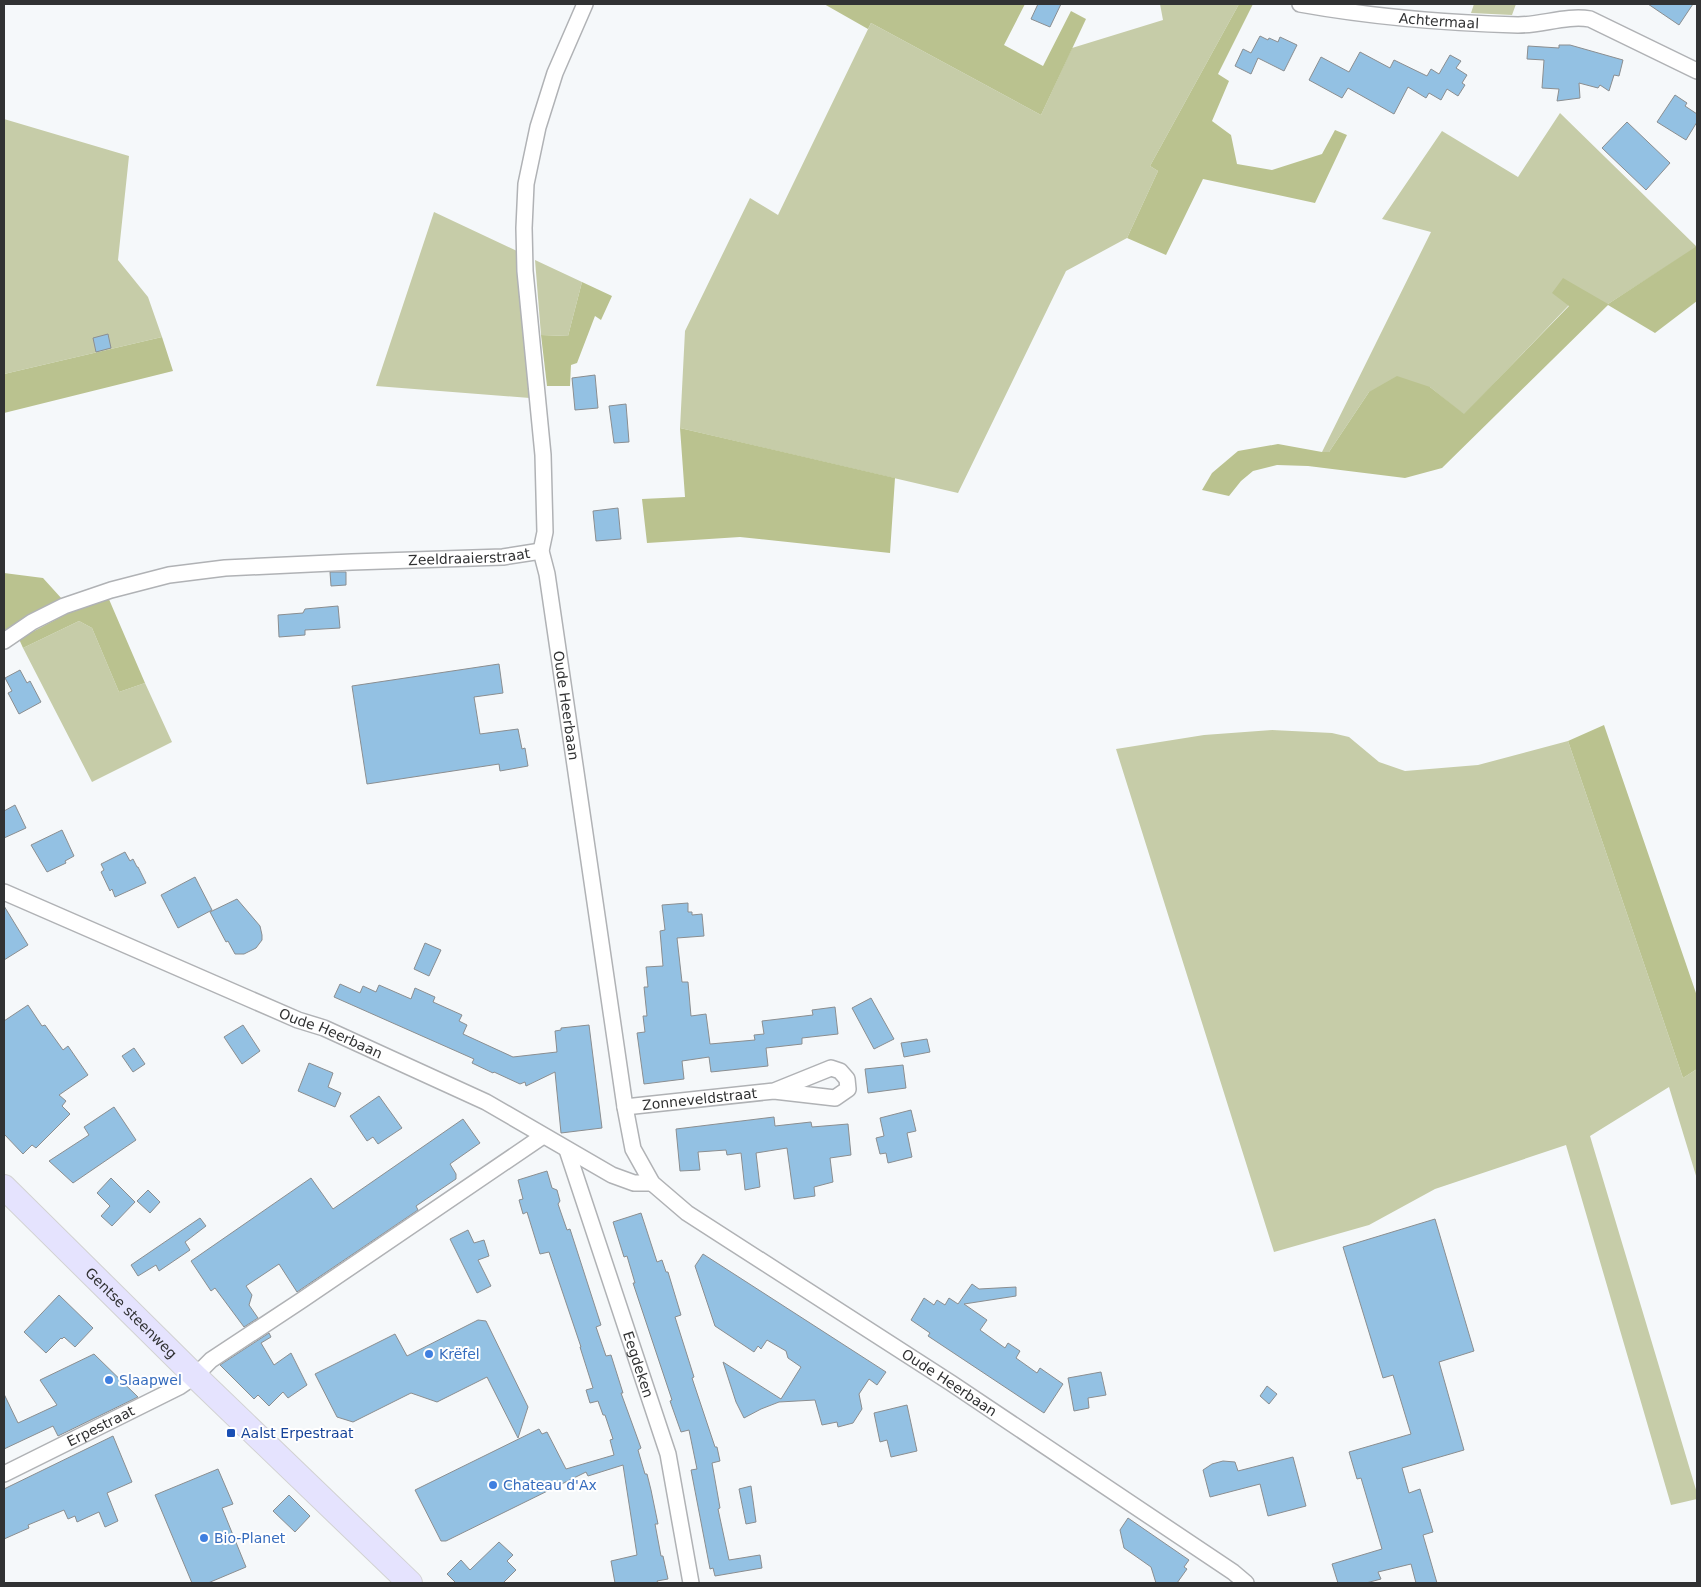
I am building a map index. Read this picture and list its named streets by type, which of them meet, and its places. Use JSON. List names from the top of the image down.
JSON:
{
  "streets": {
    "main road": ["Gentse steenweg"],
    "street": [
      "Achtermaal",
      "Zeeldraaierstraat",
      "Oude Heerbaan",
      "Zonneveldstraat",
      "Eegdeken",
      "Erpestraat"
    ]
  },
  "crossings": [
    ["Zeeldraaierstraat", "Oude Heerbaan"],
    ["Oude Heerbaan", "Zonneveldstraat"],
    ["Oude Heerbaan", "Eegdeken"],
    ["Oude Heerbaan", "Erpestraat"],
    ["Gentse steenweg", "Erpestraat"]
  ],
  "places": {
    "other": [
      "Krëfel",
      "Slaapwel",
      "Chateau d'Ax",
      "Bio-Planet"
    ],
    "transit": ["Aalst Erpestraat"]
  }
}
